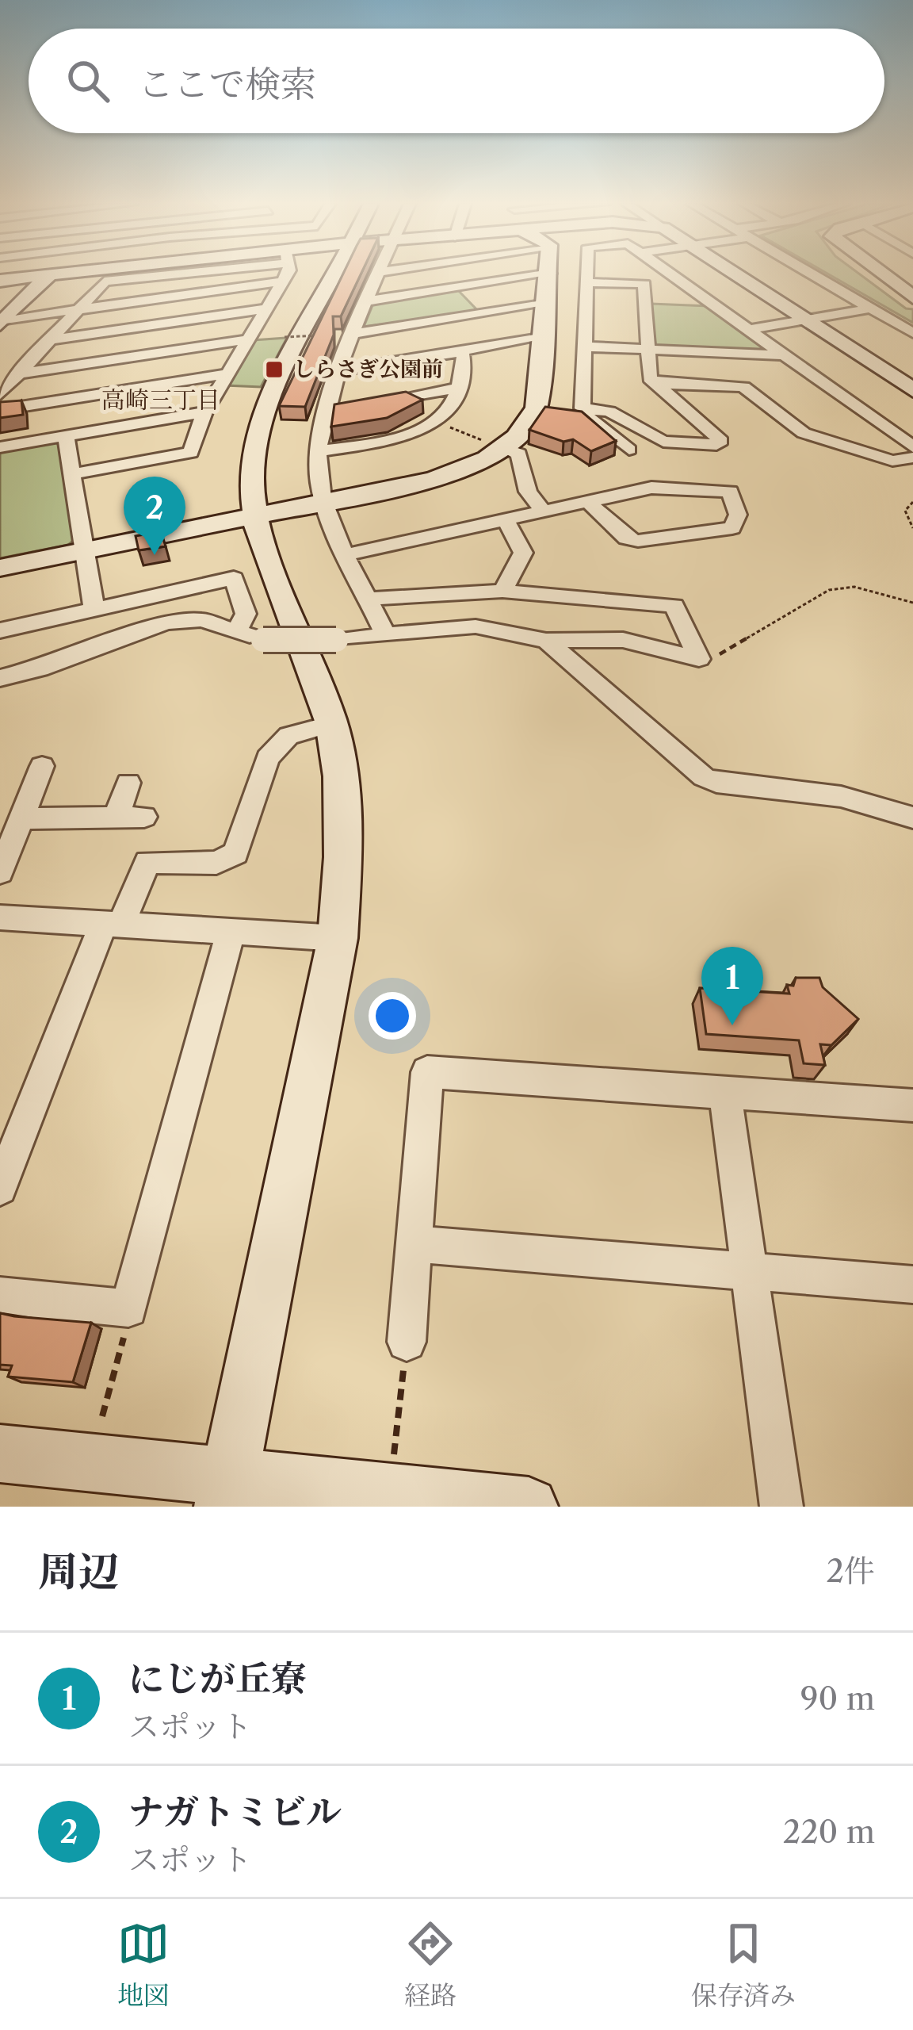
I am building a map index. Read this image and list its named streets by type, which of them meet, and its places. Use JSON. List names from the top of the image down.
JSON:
{
  "districts": ["高崎三丁目"],
  "places": {
    "transit": ["しらさぎ公園前"]
  },
  "page": {
    "search": "ここで検索",
    "pins": ["2", "1"],
    "heading": ["周辺", "2件"],
    "list": [
      {
        "mark": "1",
        "name": "にじが丘寮",
        "note": "スポット",
        "value": "90 m"
      },
      {
        "mark": "2",
        "name": "ナガトミビル",
        "note": "スポット",
        "value": "220 m"
      }
    ],
    "nav": ["地図", "経路", "保存済み"]
  }
}
